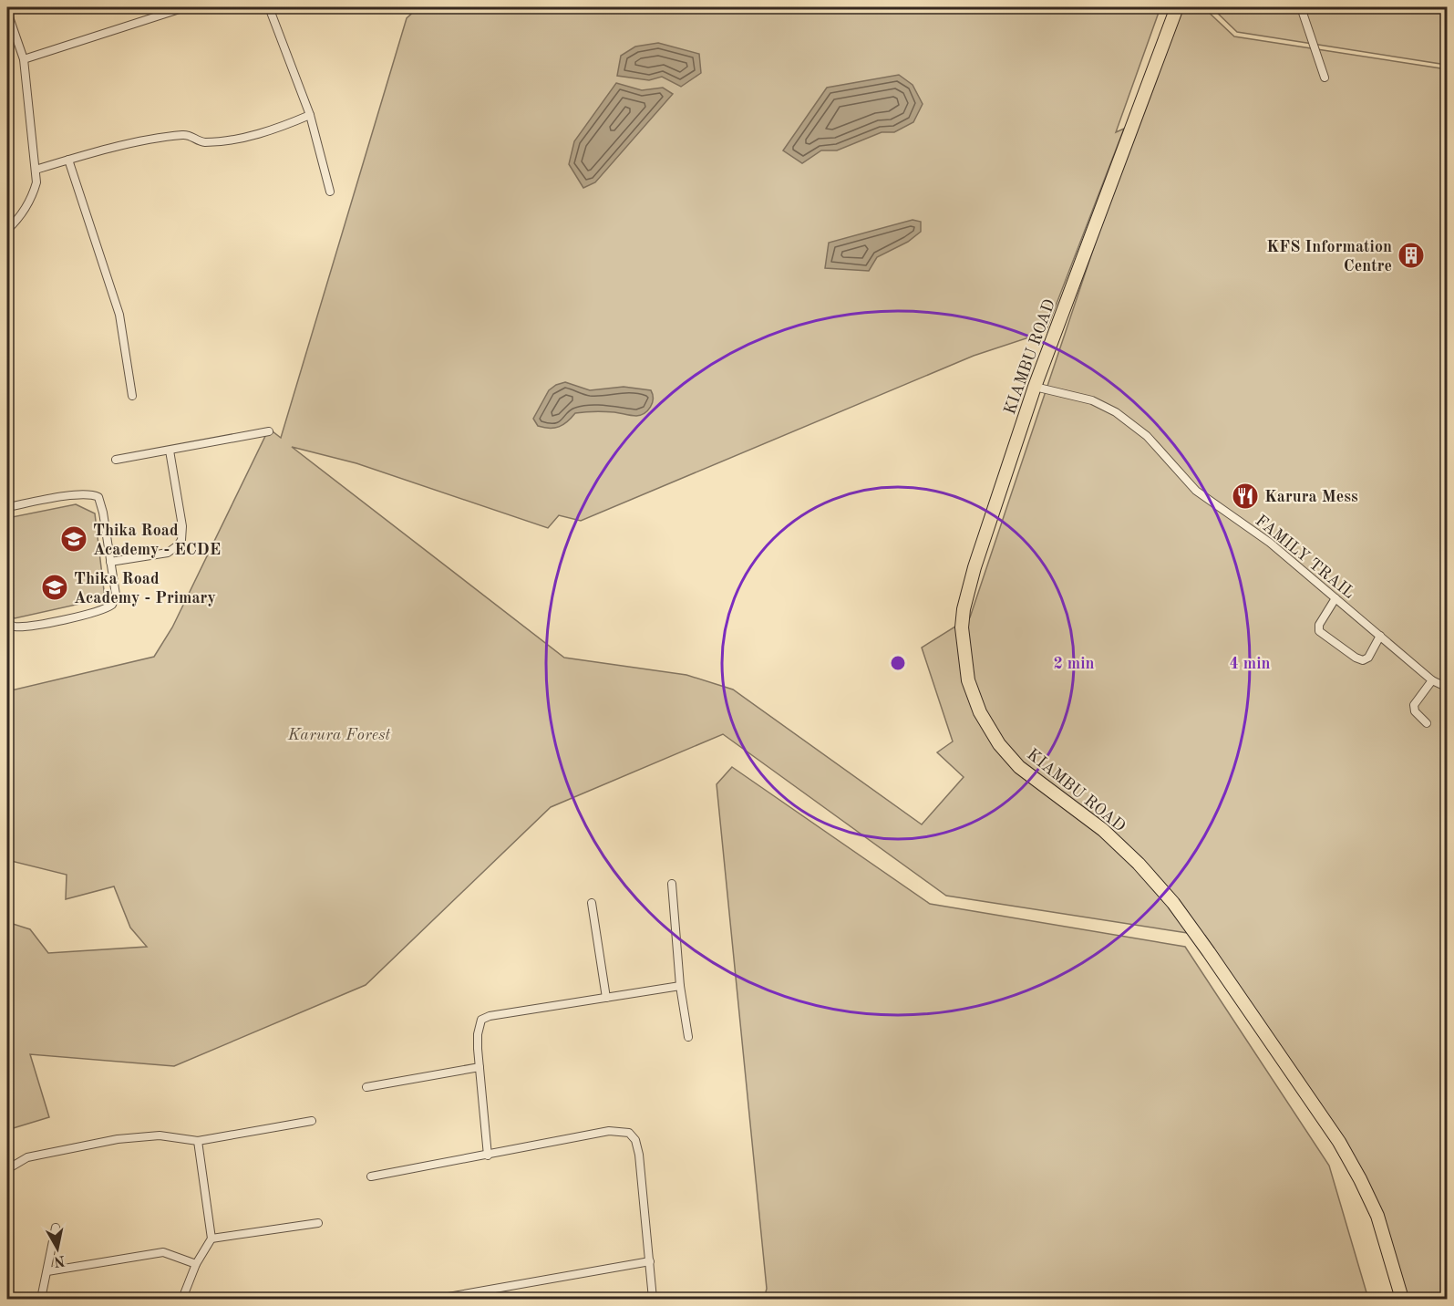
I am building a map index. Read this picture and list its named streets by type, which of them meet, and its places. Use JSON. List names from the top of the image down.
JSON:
{
  "streets": {
    "highway": ["KIAMBU ROAD"],
    "street": ["FAMILY TRAIL"]
  },
  "crossings": [
    ["KIAMBU ROAD", "FAMILY TRAIL"]
  ],
  "parks": ["Karura Forest"],
  "places": {
    "building": ["KFS Information Centre"],
    "restaurant": ["Karura Mess"],
    "school or university": ["Thika Road Academy - ECDE", "Thika Road Academy - Primary"]
  },
  "north": "bottom",
  "rings": ["2 min", "4 min"]
}
